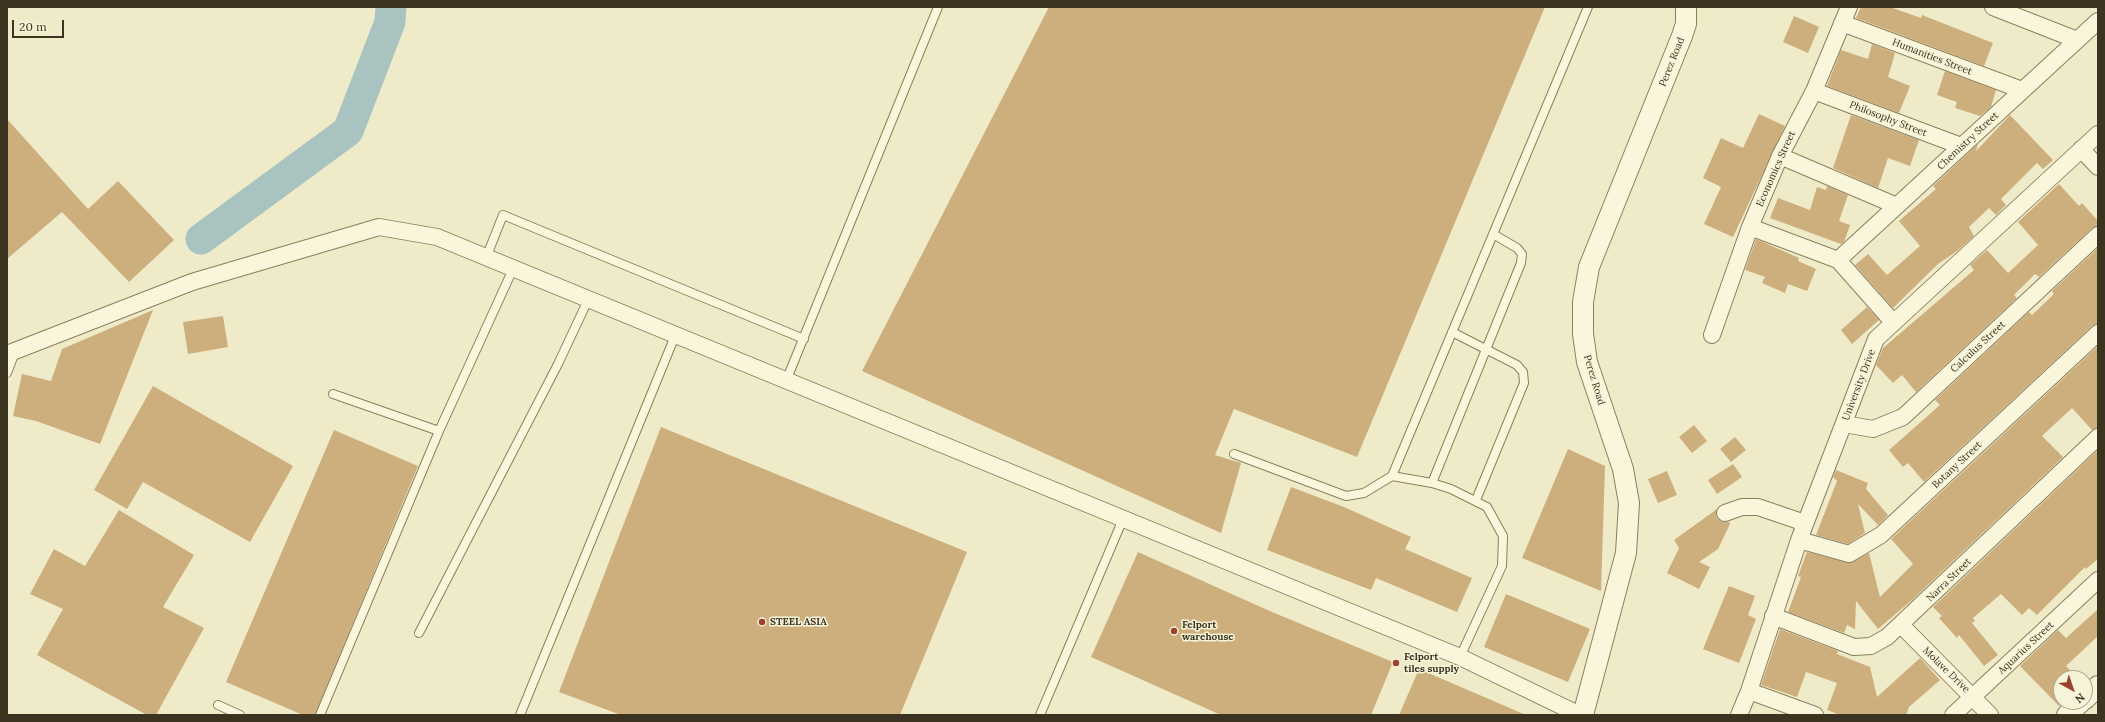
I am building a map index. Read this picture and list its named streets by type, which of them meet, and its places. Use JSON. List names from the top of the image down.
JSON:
{
  "streets": {
    "street": [
      "Humanities Street",
      "Perez Road",
      "Philosophy Street",
      "Chemistry Street",
      "Economics Street",
      "Calculus Street",
      "University Drive",
      "Botany Street",
      "Narra Street",
      "Aquarius Street",
      "Molave Drive"
    ]
  },
  "crossings": [
    ["Humanities Street", "Chemistry Street"],
    ["Humanities Street", "Economics Street"],
    ["Philosophy Street", "Chemistry Street"],
    ["Philosophy Street", "Economics Street"],
    ["Calculus Street", "University Drive"],
    ["University Drive", "Botany Street"],
    ["University Drive", "Narra Street"],
    ["Narra Street", "Molave Drive"],
    ["Aquarius Street", "Molave Drive"]
  ],
  "places": ["STEEL ASIA", "Felport warehouse", "Felport tiles supply"],
  "scale_bar": "20 m",
  "north": "bottom right"
}
